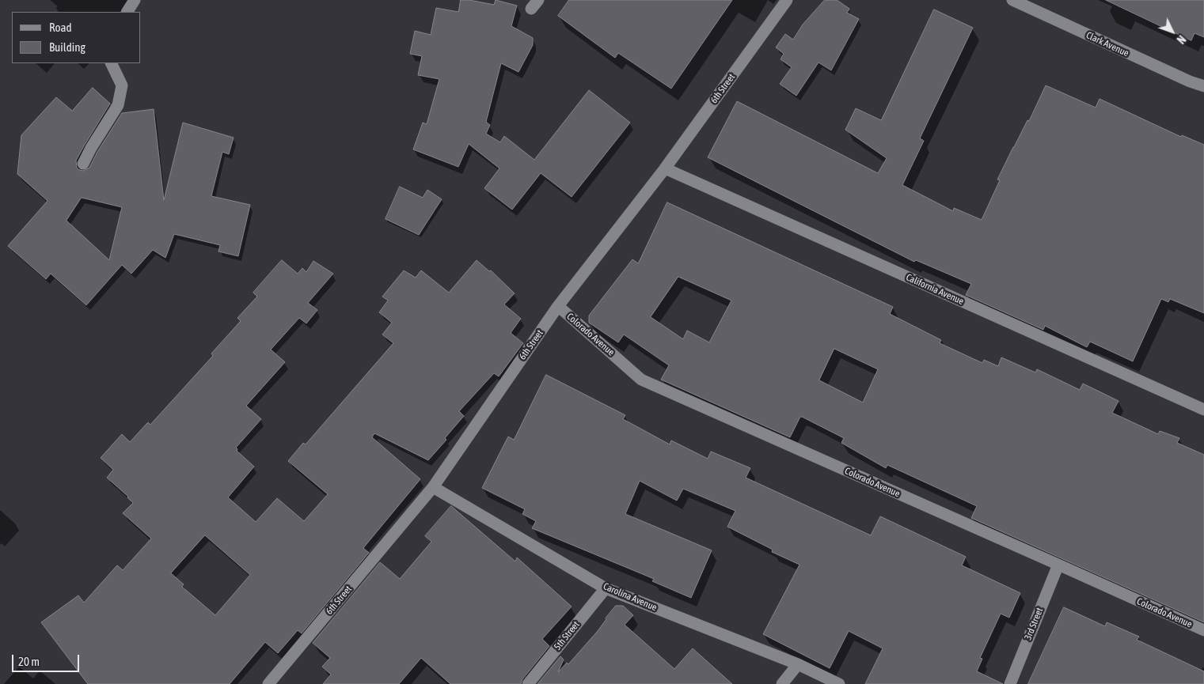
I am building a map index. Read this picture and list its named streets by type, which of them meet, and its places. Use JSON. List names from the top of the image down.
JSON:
{
  "streets": {
    "street": [
      "Clark Avenue",
      "6th Street",
      "California Avenue",
      "Colorado Avenue",
      "Carolina Avenue",
      "3rd Street",
      "5th Street"
    ]
  },
  "crossings": [
    ["6th Street", "California Avenue"],
    ["6th Street", "Colorado Avenue"],
    ["6th Street", "Carolina Avenue"],
    ["Colorado Avenue", "3rd Street"],
    ["Carolina Avenue", "5th Street"]
  ],
  "legend": ["Road", "Building"],
  "scale_bar": "20 m",
  "north": "bottom right"
}
